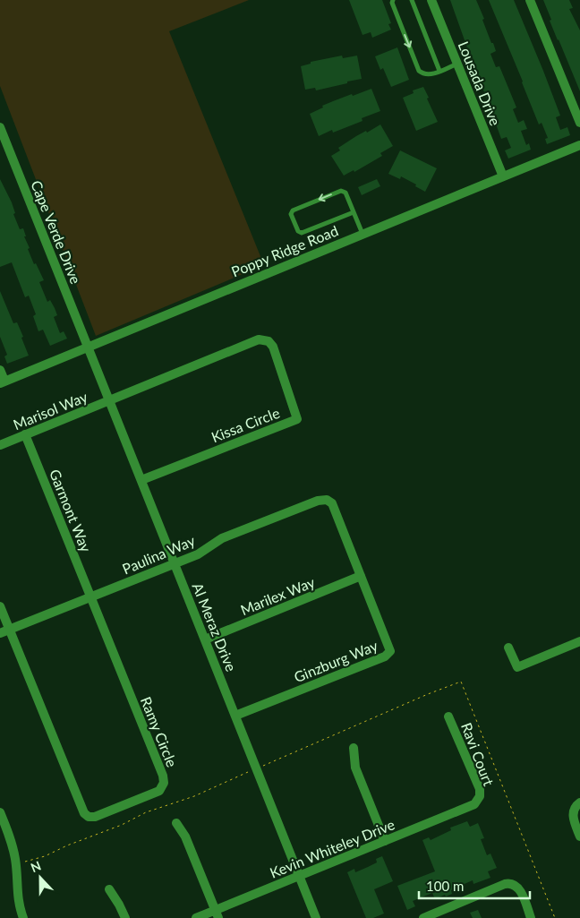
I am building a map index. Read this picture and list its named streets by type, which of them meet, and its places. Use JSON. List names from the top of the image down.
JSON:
{
  "streets": {
    "street": [
      "Lousada Drive",
      "Cape Verde Drive",
      "Poppy Ridge Road",
      "Marisol Way",
      "Kissa Circle",
      "Garmont Way",
      "Paulina Way",
      "Marilex Way",
      "Al Meraz Drive",
      "Ginzburg Way",
      "Ramy Circle",
      "Ravi Court",
      "Kevin Whiteley Drive"
    ]
  },
  "crossings": [
    ["Lousada Drive", "Poppy Ridge Road"],
    ["Cape Verde Drive", "Poppy Ridge Road"],
    ["Cape Verde Drive", "Al Meraz Drive"],
    ["Poppy Ridge Road", "Al Meraz Drive"],
    ["Marisol Way", "Kissa Circle"],
    ["Marisol Way", "Garmont Way"],
    ["Marisol Way", "Al Meraz Drive"],
    ["Kissa Circle", "Al Meraz Drive"],
    ["Garmont Way", "Paulina Way"],
    ["Garmont Way", "Ramy Circle"],
    ["Paulina Way", "Al Meraz Drive"],
    ["Paulina Way", "Ginzburg Way"],
    ["Paulina Way", "Ramy Circle"],
    ["Marilex Way", "Al Meraz Drive"],
    ["Marilex Way", "Ginzburg Way"],
    ["Al Meraz Drive", "Ginzburg Way"],
    ["Al Meraz Drive", "Kevin Whiteley Drive"],
    ["Ravi Court", "Kevin Whiteley Drive"]
  ],
  "scale_bar": "100 m",
  "north": "top"
}
